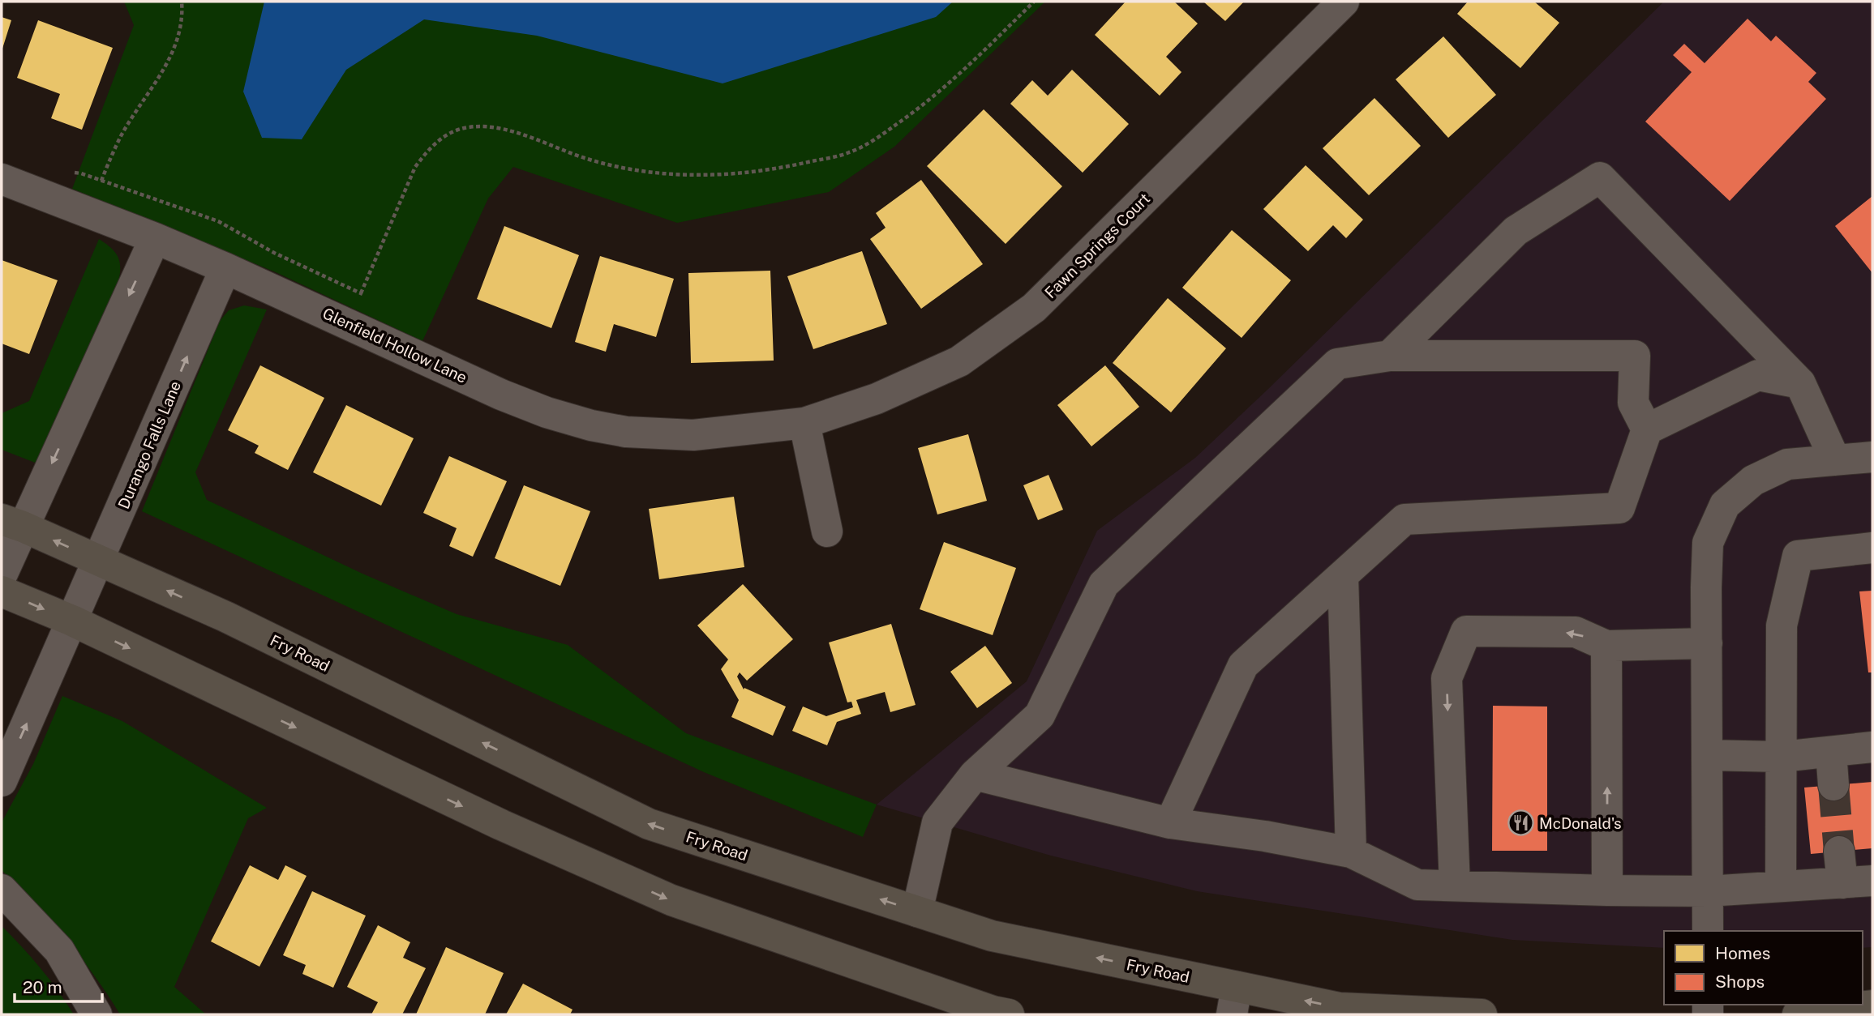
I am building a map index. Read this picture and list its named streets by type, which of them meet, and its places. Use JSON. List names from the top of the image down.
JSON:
{
  "streets": {
    "main road": ["Fry Road"],
    "street": ["Fawn Springs Court", "Glenfield Hollow Lane", "Durango Falls Lane"]
  },
  "crossings": [
    ["Fawn Springs Court", "Glenfield Hollow Lane"],
    ["Glenfield Hollow Lane", "Durango Falls Lane"],
    ["Durango Falls Lane", "Fry Road"]
  ],
  "places": {
    "restaurant": ["McDonald's"]
  },
  "legend": ["Homes", "Shops"],
  "scale_bar": "20 m"
}
